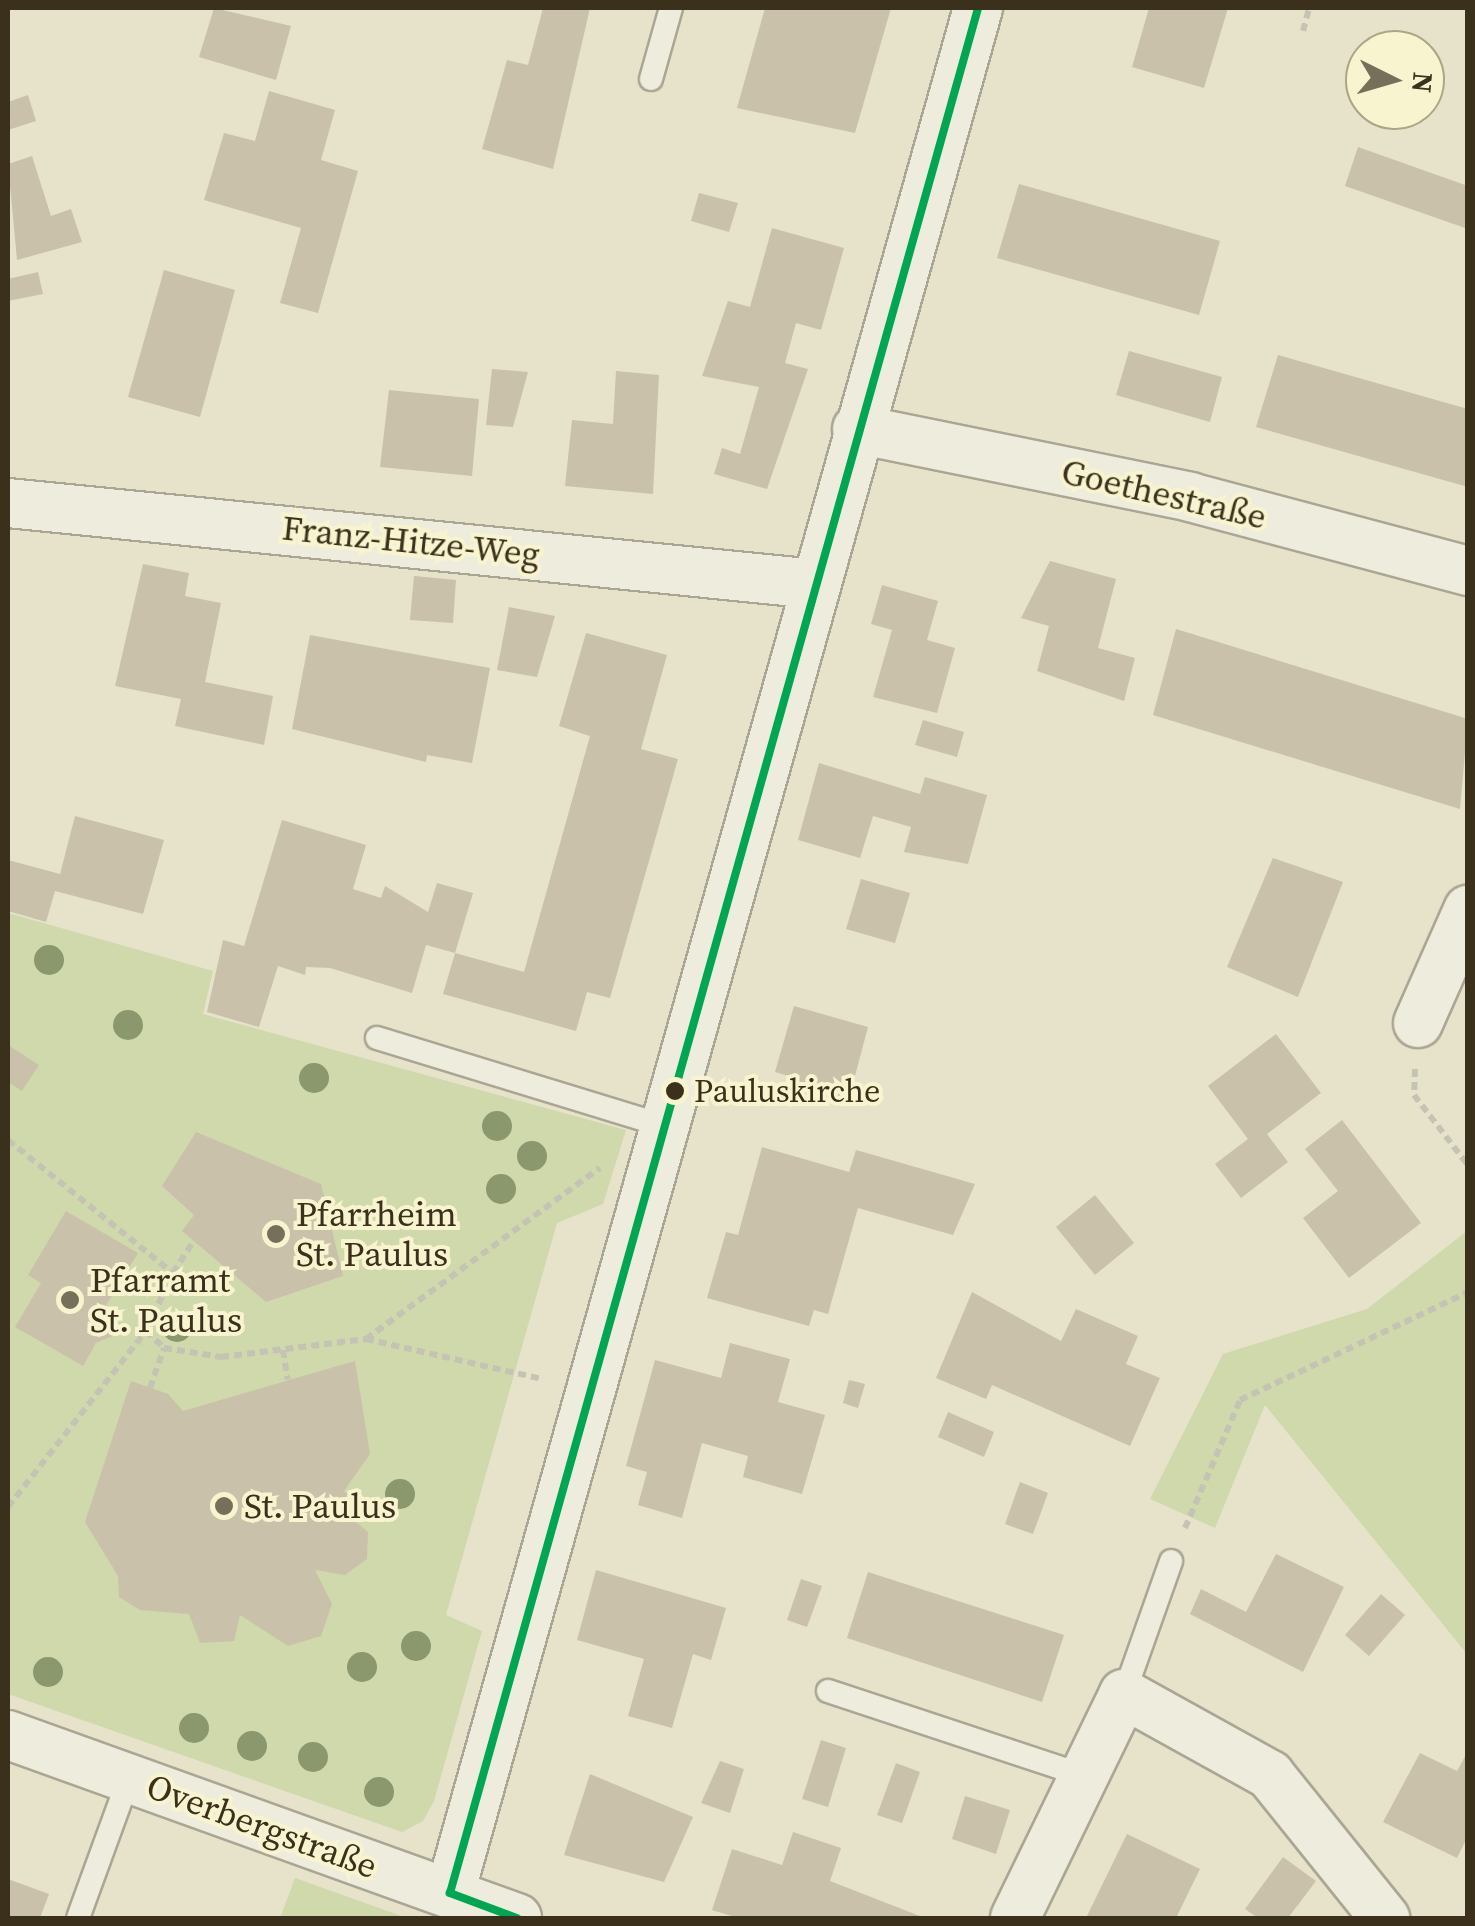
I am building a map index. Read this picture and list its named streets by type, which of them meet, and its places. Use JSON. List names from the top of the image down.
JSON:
{
  "streets": {
    "street": ["Goethestraße", "Franz-Hitze-Weg", "Overbergstraße"]
  },
  "places": [
    "Pauluskirche",
    "Pfarrheim St. Paulus",
    "Pfarramt St. Paulus",
    "St. Paulus"
  ],
  "north": "right"
}
